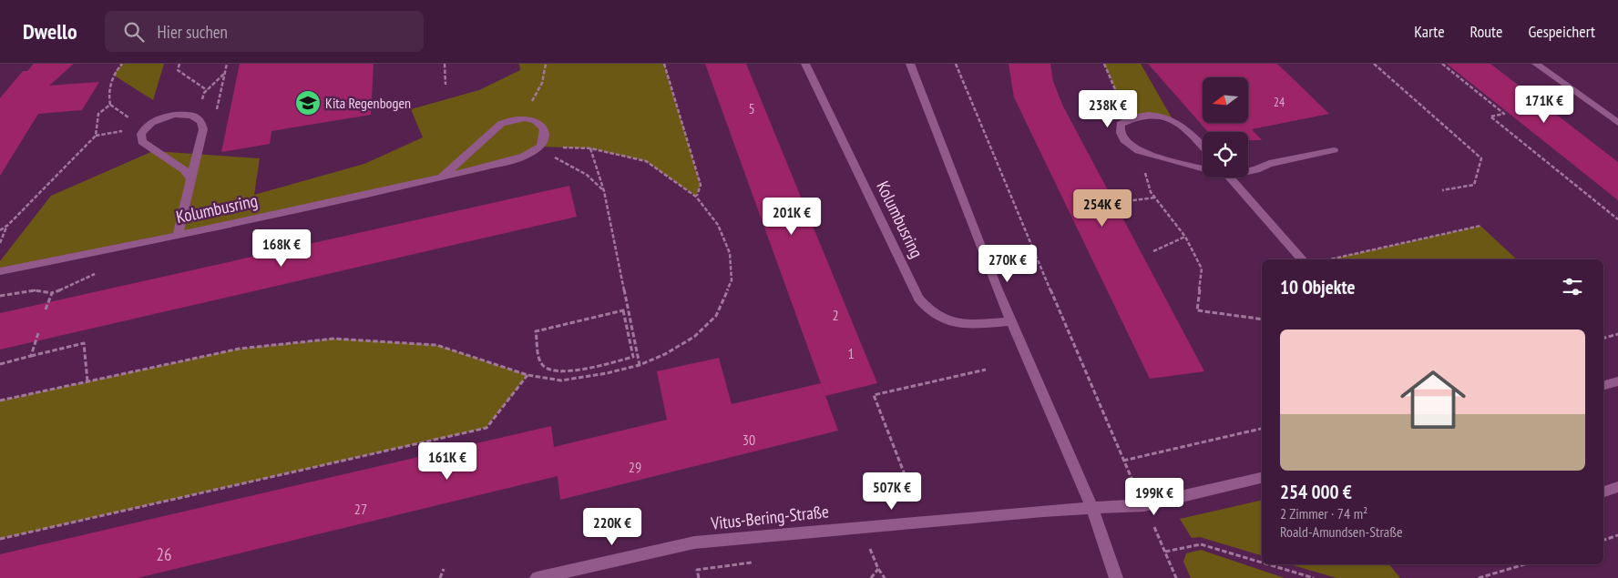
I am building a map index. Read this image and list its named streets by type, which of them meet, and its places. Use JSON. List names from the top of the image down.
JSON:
{
  "streets": {
    "street": ["Kolumbusring", "Vitus-Bering-Straße"]
  },
  "places": {
    "school or university": ["Kita Regenbogen"]
  },
  "house_numbers": [
    "24",
    "5",
    "2",
    "1",
    "30",
    "29",
    "27",
    "26"
  ],
  "north": "left",
  "page": {
    "header": "Dwello",
    "search": "Hier suchen",
    "nav": ["Karte", "Route", "Gespeichert"],
    "price": [
      "171K €",
      "238K €",
      "254K €",
      "201K €",
      "168K €",
      "270K €",
      "161K €",
      "507K €",
      "199K €",
      "220K €"
    ],
    "heading": "10 Objekte",
    "list": [
      {
        "name": "254 000 €",
        "note": "2 Zimmer · 74 m² · Roald-Amundsen-Straße"
      }
    ]
  }
}
